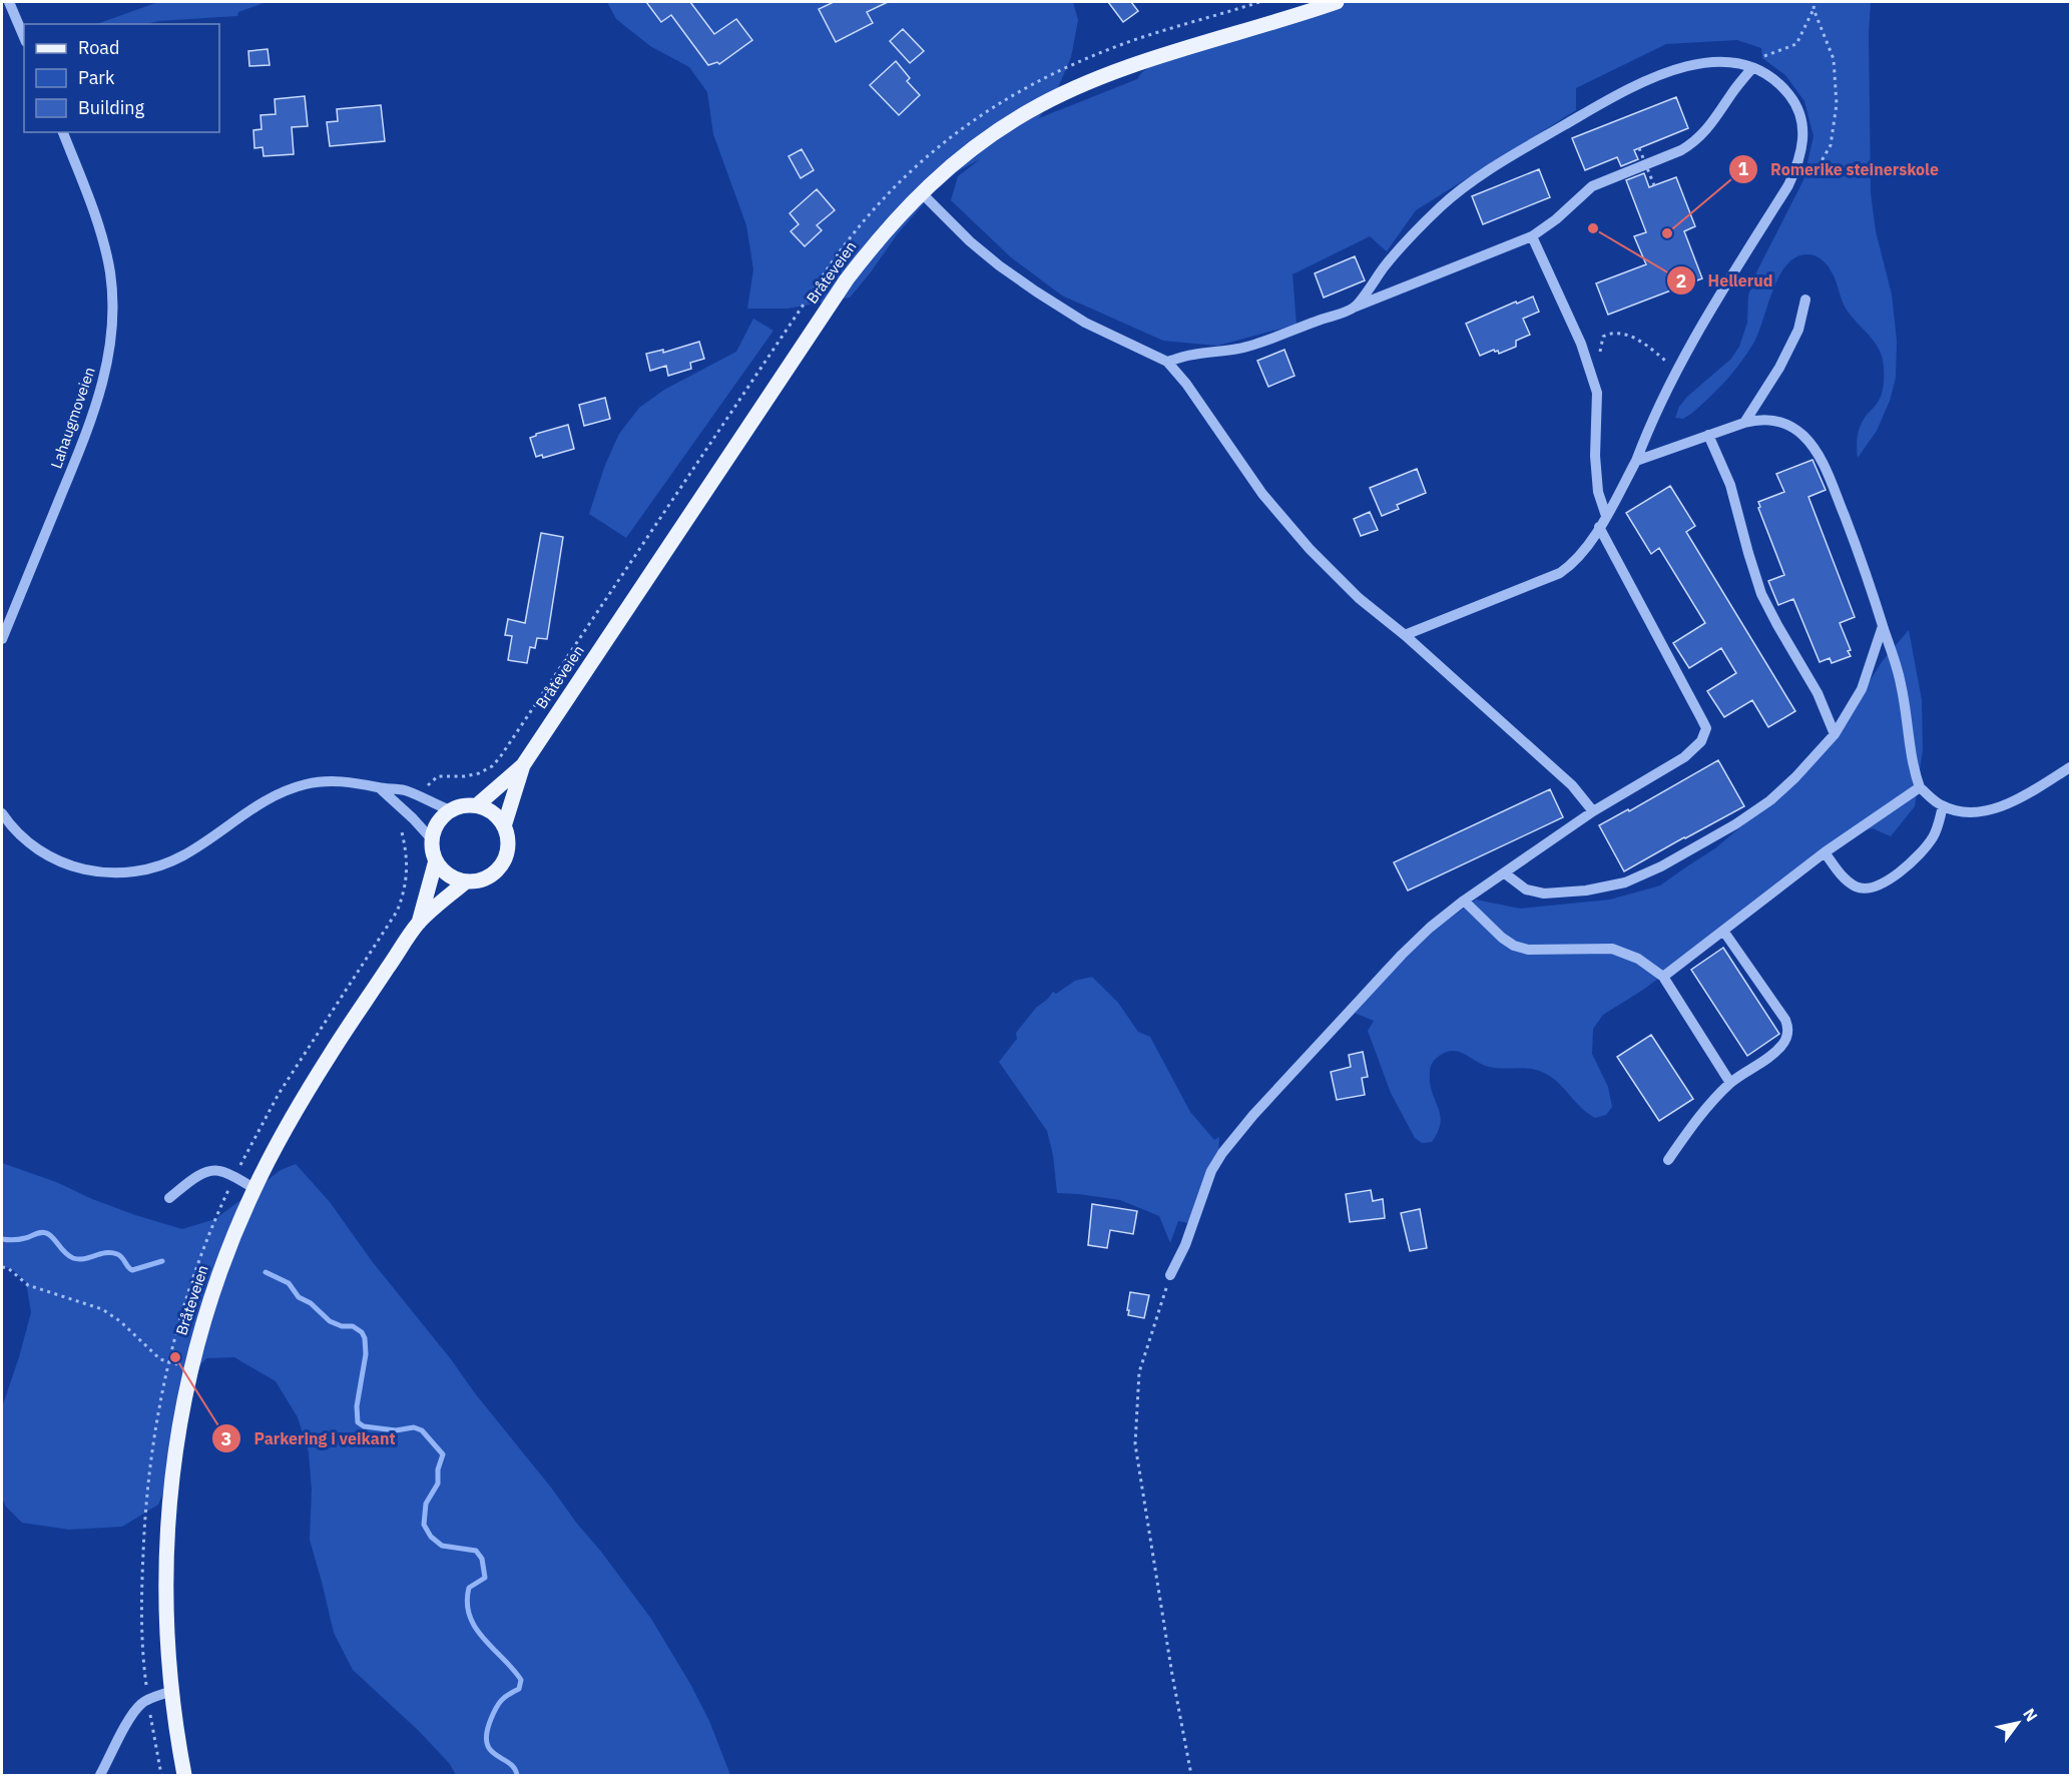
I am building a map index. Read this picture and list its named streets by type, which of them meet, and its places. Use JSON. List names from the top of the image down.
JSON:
{
  "streets": {
    "main road": ["Bråteveien"],
    "street": ["Lahaugmoveien"]
  },
  "places": ["Hellerud", "Romerike steinerskole", "Parkering i veikant"],
  "legend": ["Road", "Park", "Building"],
  "north": "top right"
}
